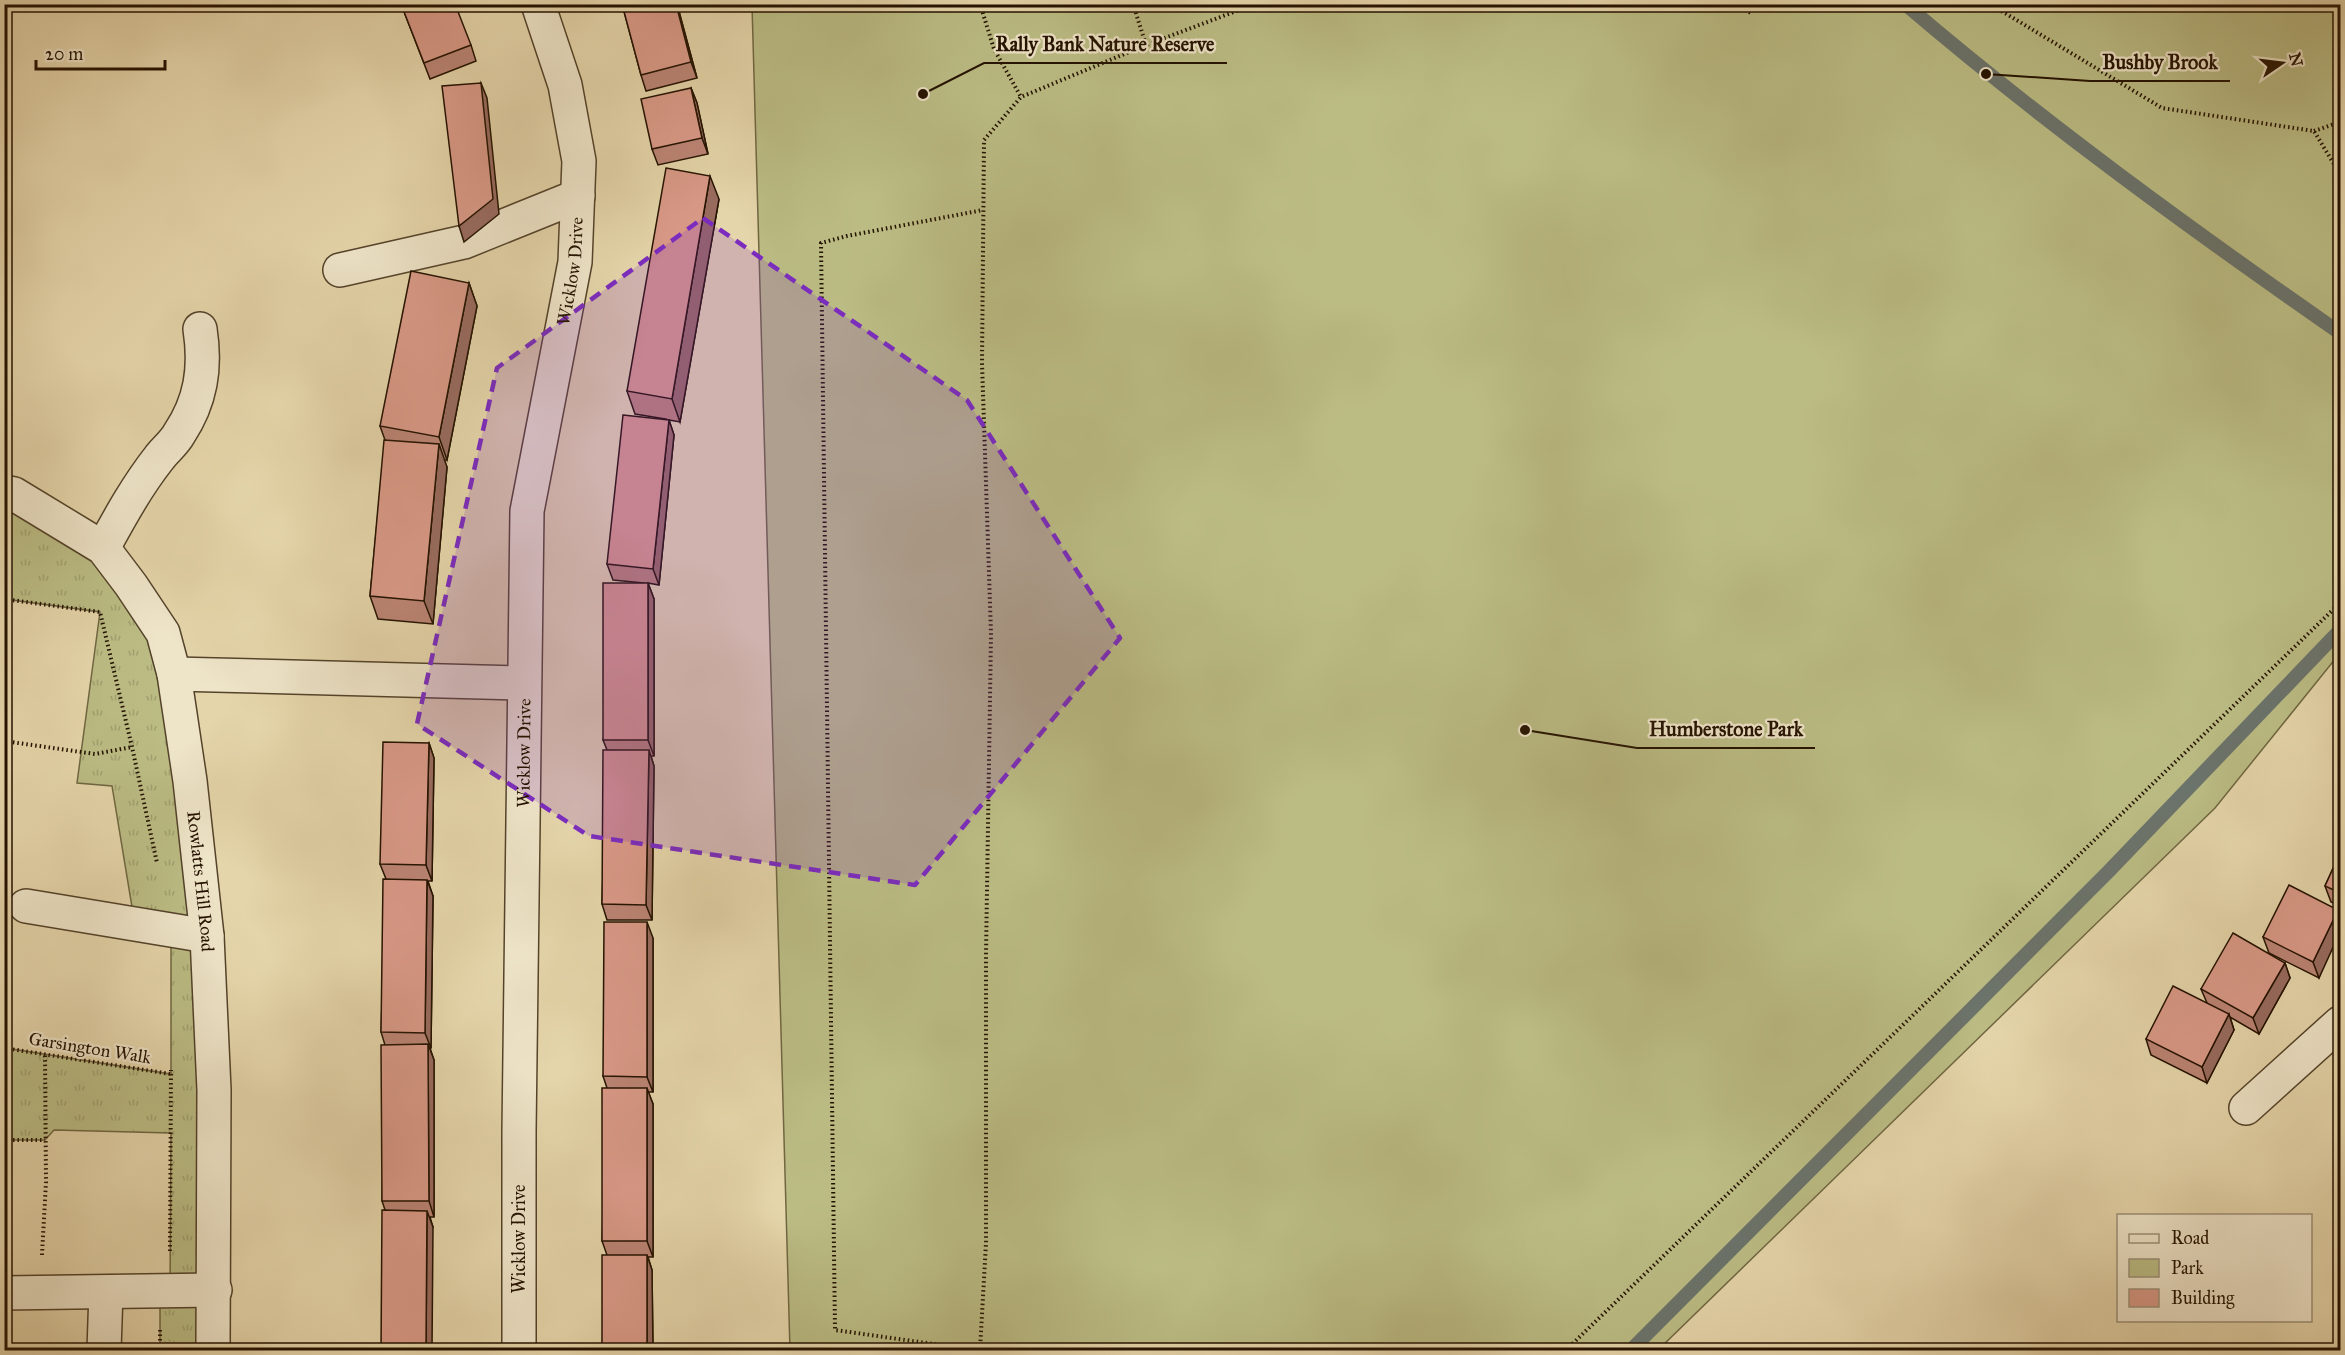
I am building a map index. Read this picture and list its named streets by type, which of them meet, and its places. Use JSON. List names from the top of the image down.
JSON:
{
  "streets": {
    "street": ["Wicklow Drive", "Rowlatts Hill Road"],
    "path": ["Garsington Walk"]
  },
  "places": ["Bushby Brook", "Rally Bank Nature Reserve", "Humberstone Park"],
  "legend": ["Road", "Park", "Building"],
  "scale_bar": "20 m",
  "north": "right"
}
